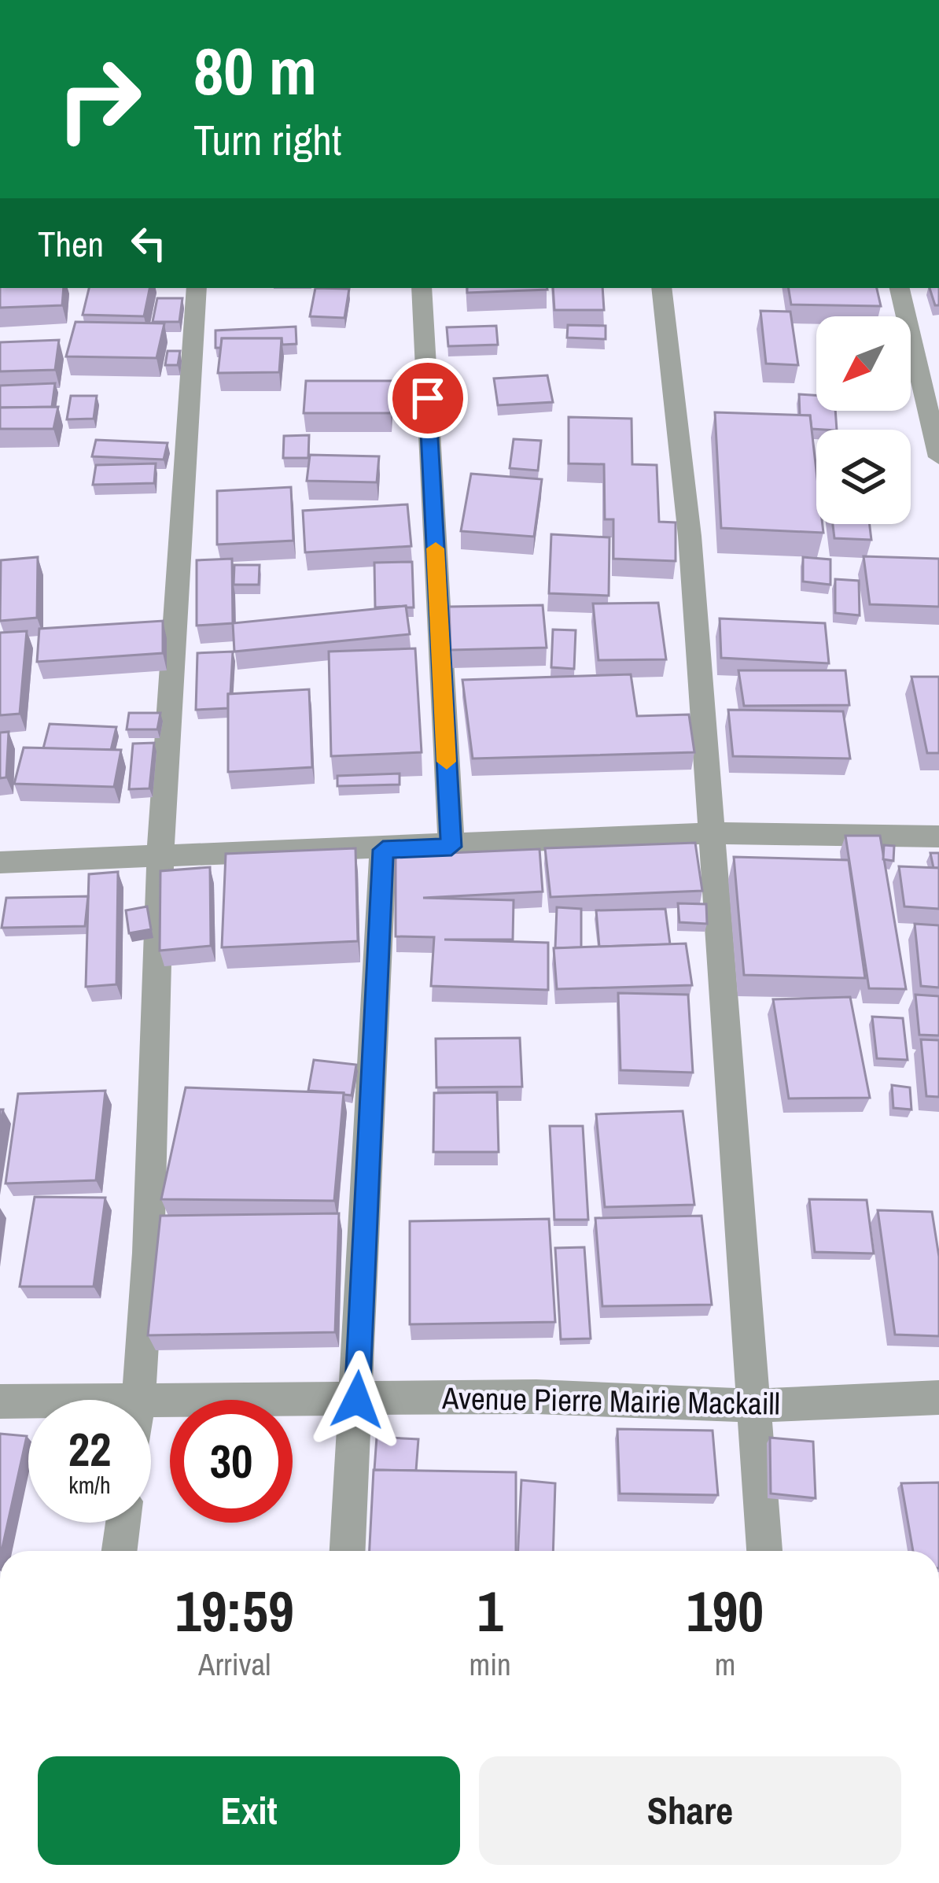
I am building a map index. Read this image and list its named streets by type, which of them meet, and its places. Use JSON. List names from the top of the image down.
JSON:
{
  "streets": {
    "street": ["Avenue Pierre Mairie Mackaill"]
  },
  "north": "bottom left",
  "page": {
    "turn": ["80 m", "Turn right"],
    "then": "Then",
    "speed": "22 km/h",
    "limit": "30",
    "eta": [
      "19:59",
      "Arrival",
      "1",
      "min",
      "190",
      "m"
    ],
    "buttons": ["Exit", "Share"]
  }
}
